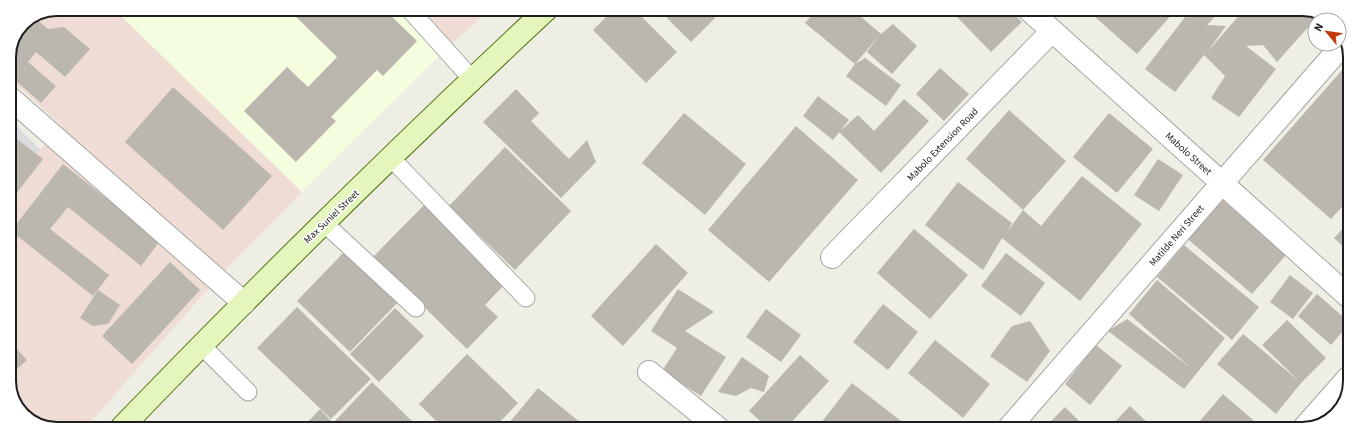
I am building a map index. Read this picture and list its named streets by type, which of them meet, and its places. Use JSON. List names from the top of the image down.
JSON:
{
  "streets": {
    "main road": ["Max Suniel Street"],
    "street": ["Mabolo Extension Road", "Mabolo Street", "Matilde Neri Street"]
  },
  "crossings": [
    ["Mabolo Extension Road", "Mabolo Street"],
    ["Mabolo Street", "Matilde Neri Street"]
  ],
  "north": "top left"
}
